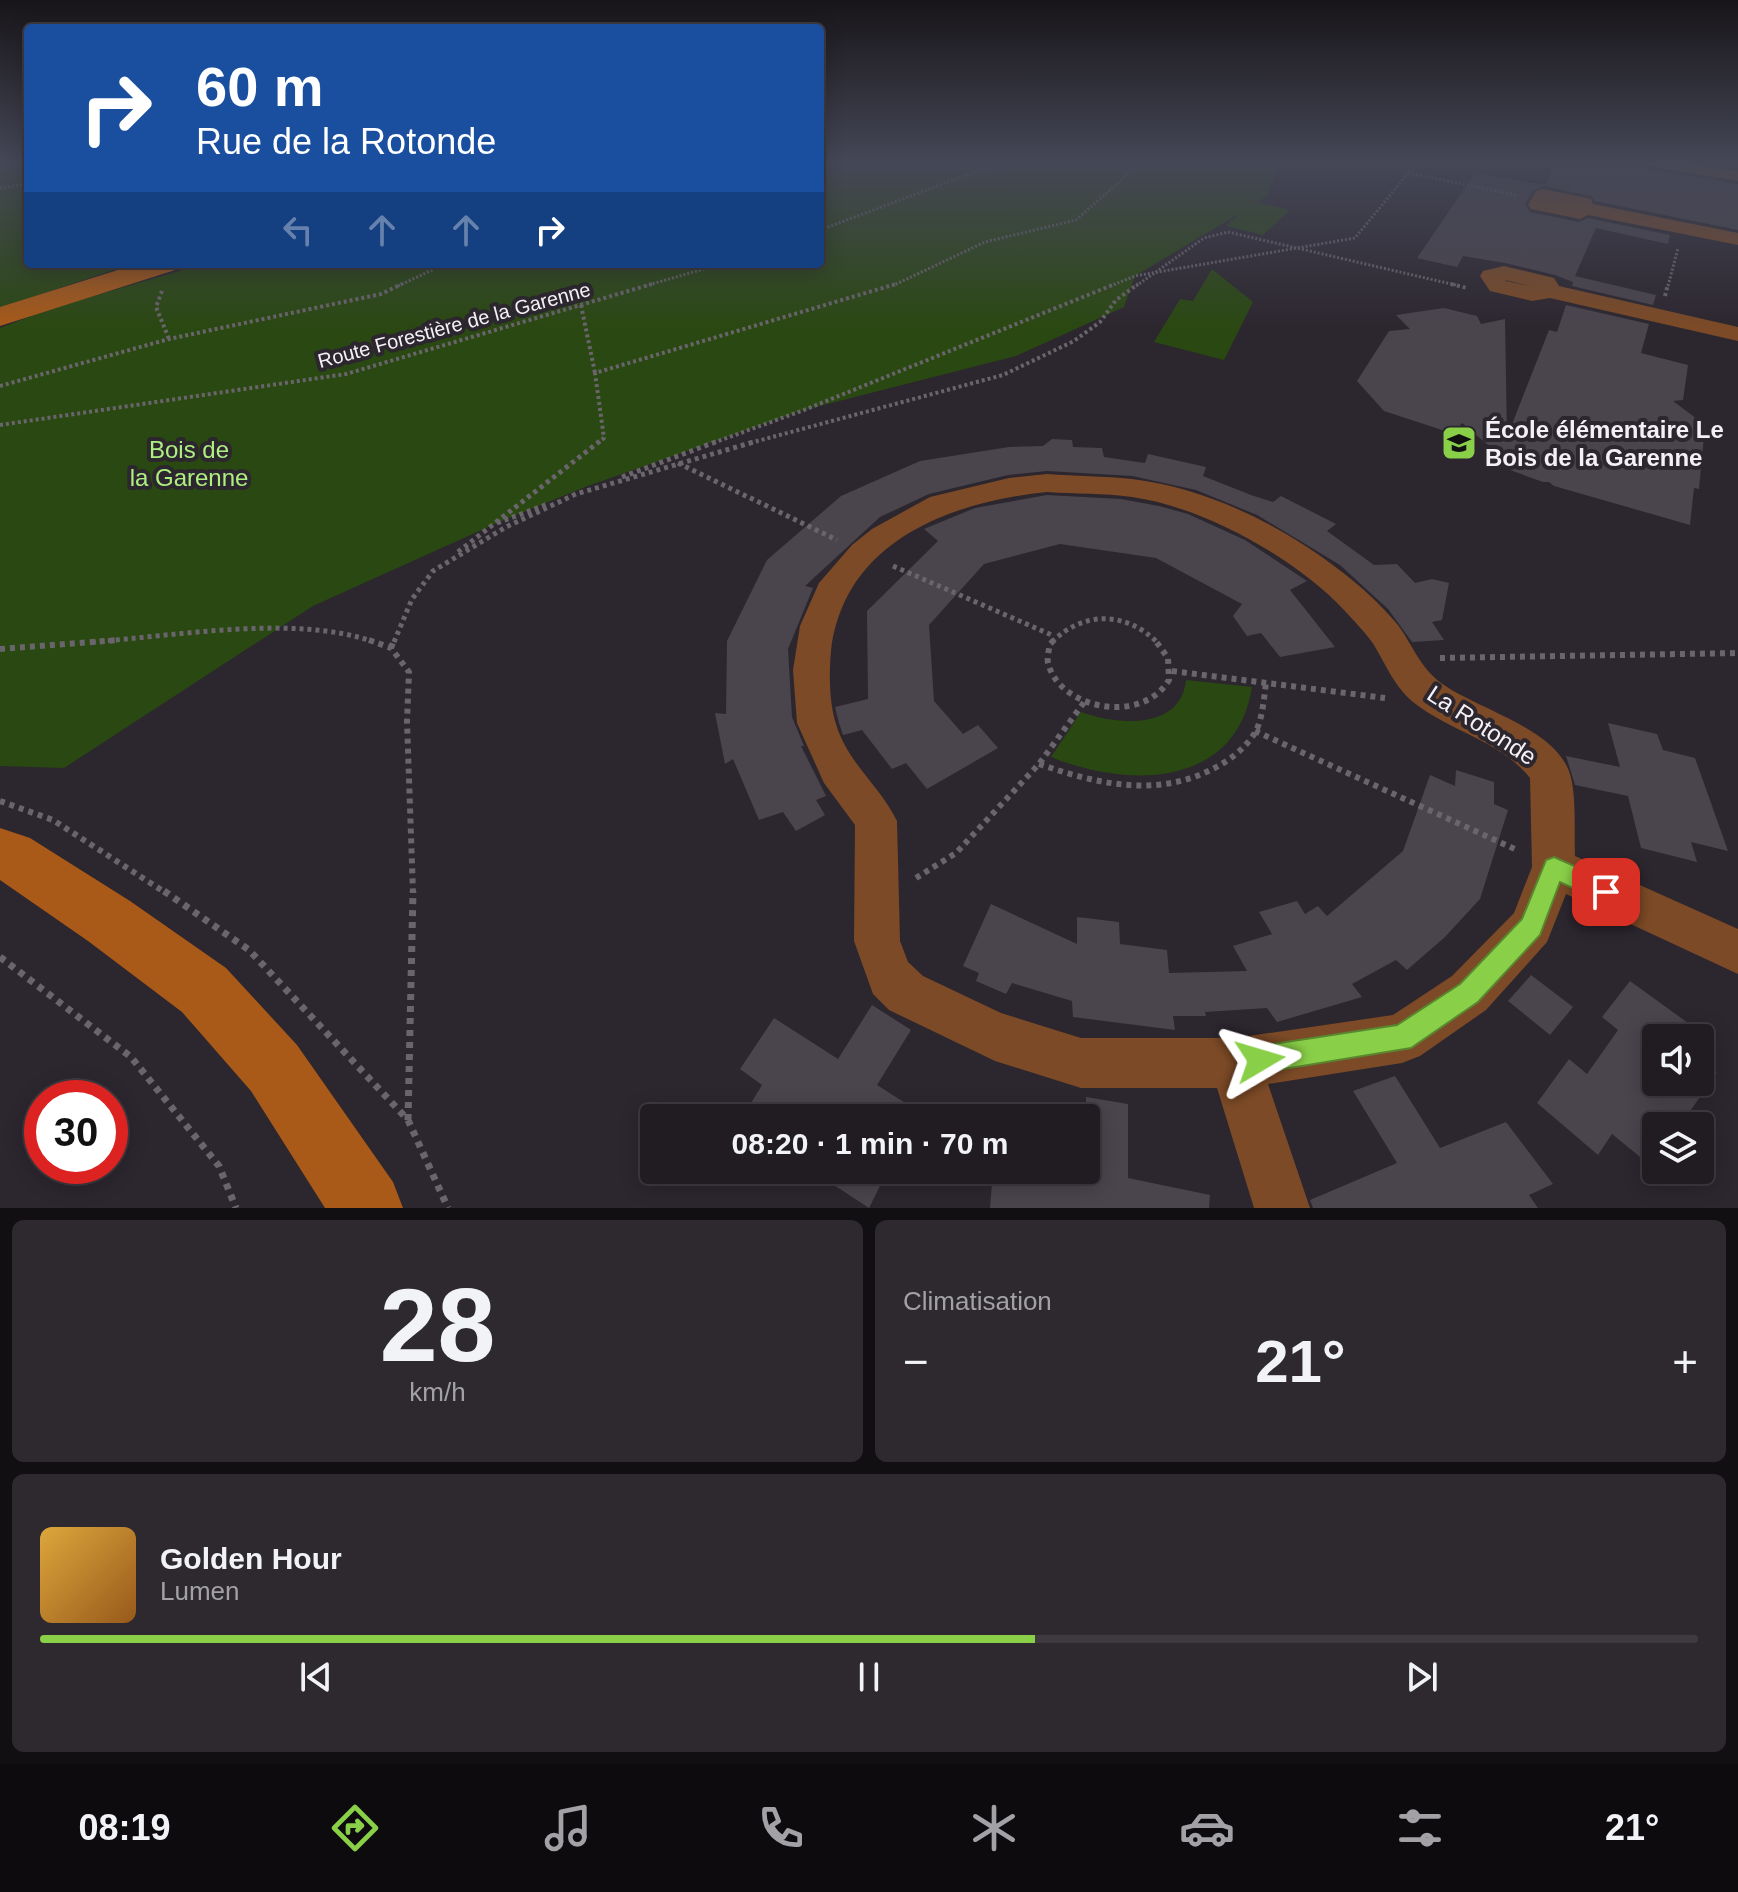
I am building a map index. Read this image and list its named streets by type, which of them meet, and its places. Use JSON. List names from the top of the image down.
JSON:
{
  "streets": {
    "street": ["La Rotonde"],
    "path": ["Route Forestière de la Garenne"]
  },
  "parks": ["Bois de la Garenne"],
  "places": {
    "school or university": ["École élémentaire Le Bois de la Garenne"]
  },
  "page": {
    "turn": ["60 m", "Rue de la Rotonde"],
    "limit": "30",
    "trip": "08:20 · 1 min · 70 m",
    "tile": [
      ["28", "km/h"],
      "Climatisation"
    ],
    "heat": ["−", "21°", "+"],
    "song": ["Golden Hour", "Lumen"],
    "tabs": ["08:19", "21°"]
  }
}
